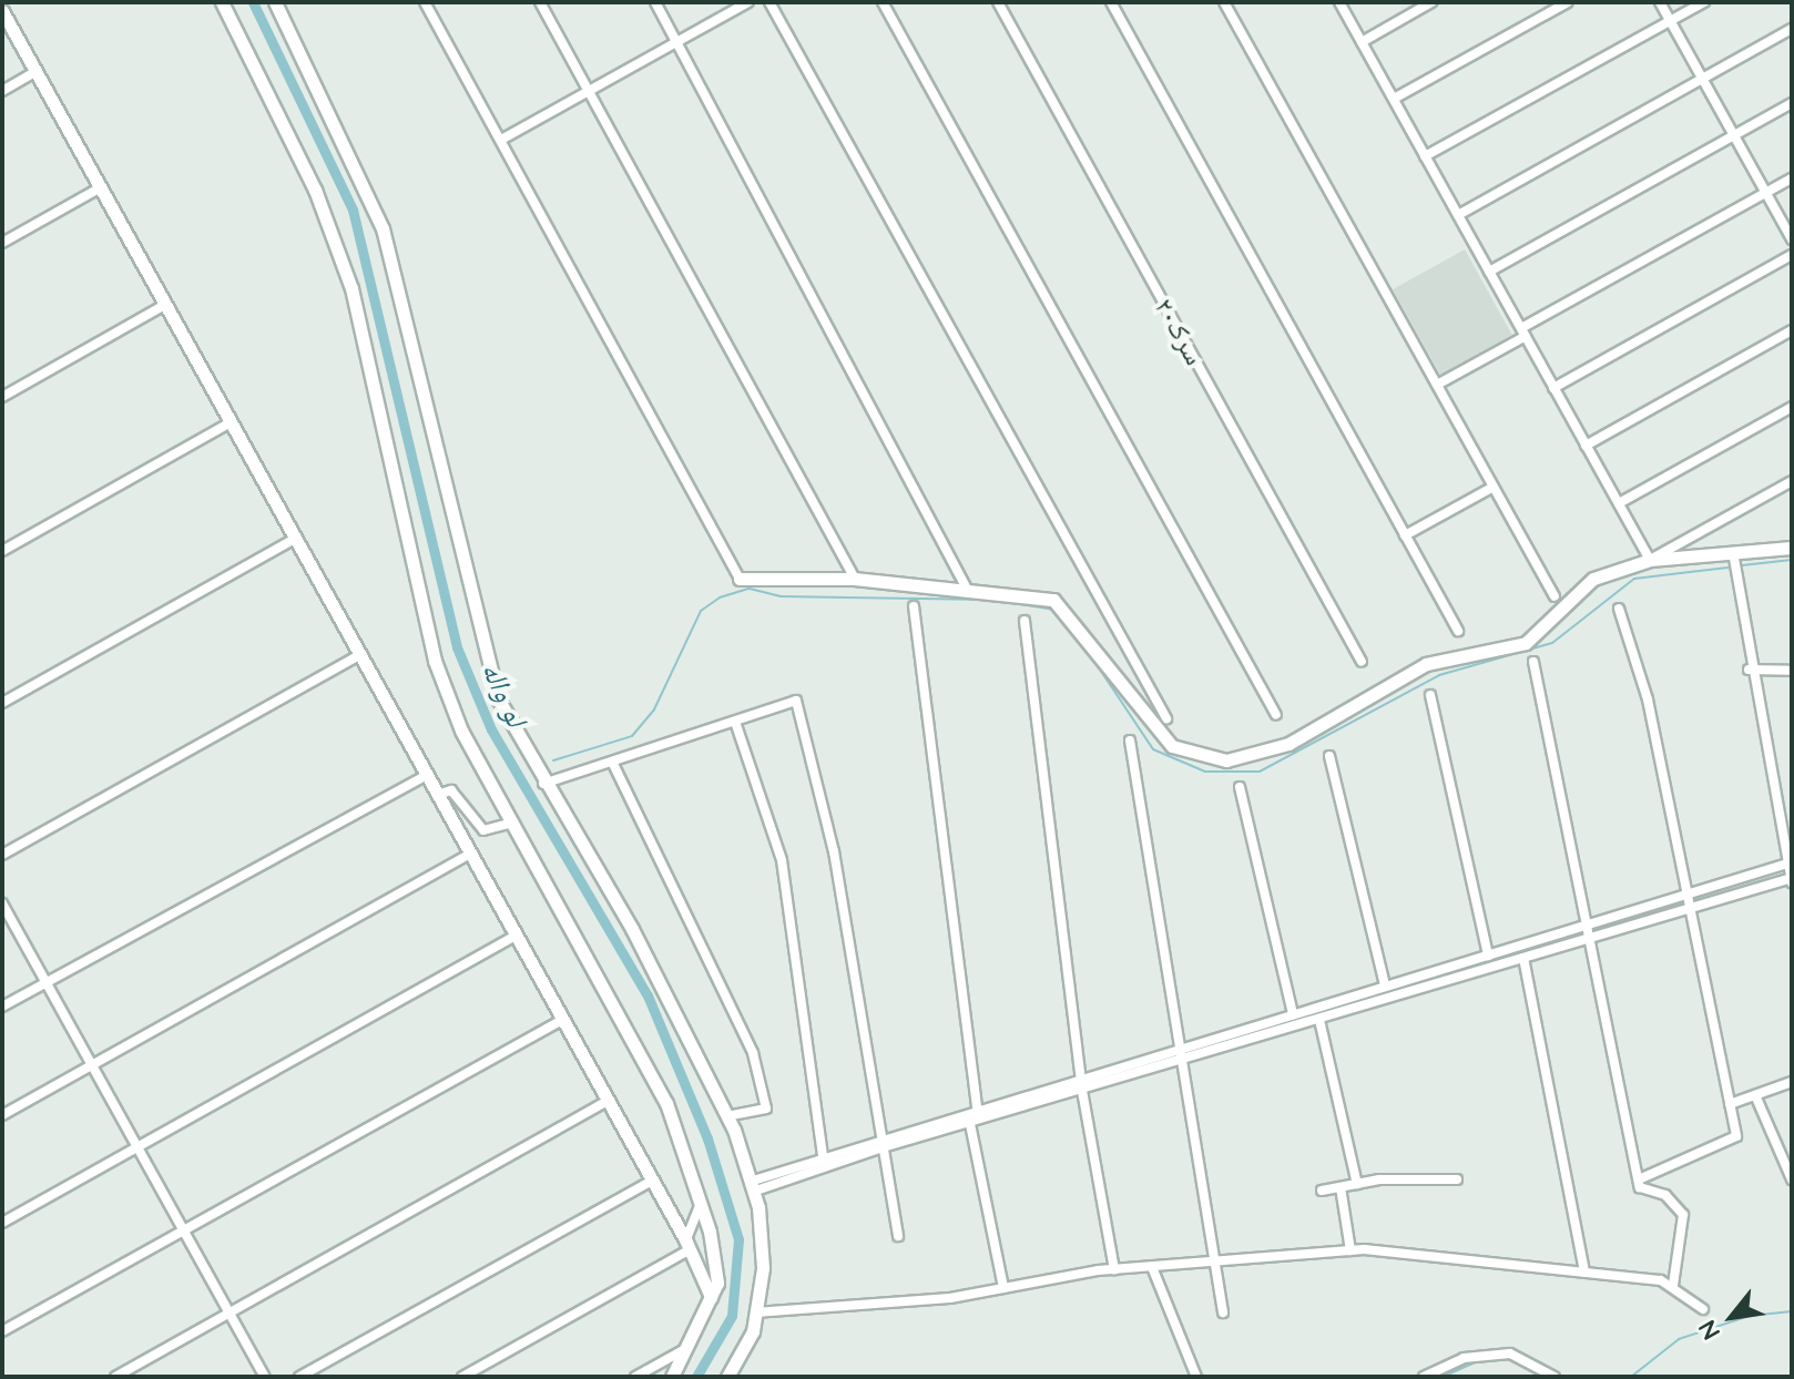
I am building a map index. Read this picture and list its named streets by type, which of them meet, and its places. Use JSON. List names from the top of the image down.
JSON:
{
  "streets": {
    "street": ["سرک۲۰"]
  },
  "water": ["لو واله"],
  "north": "bottom left"
}
